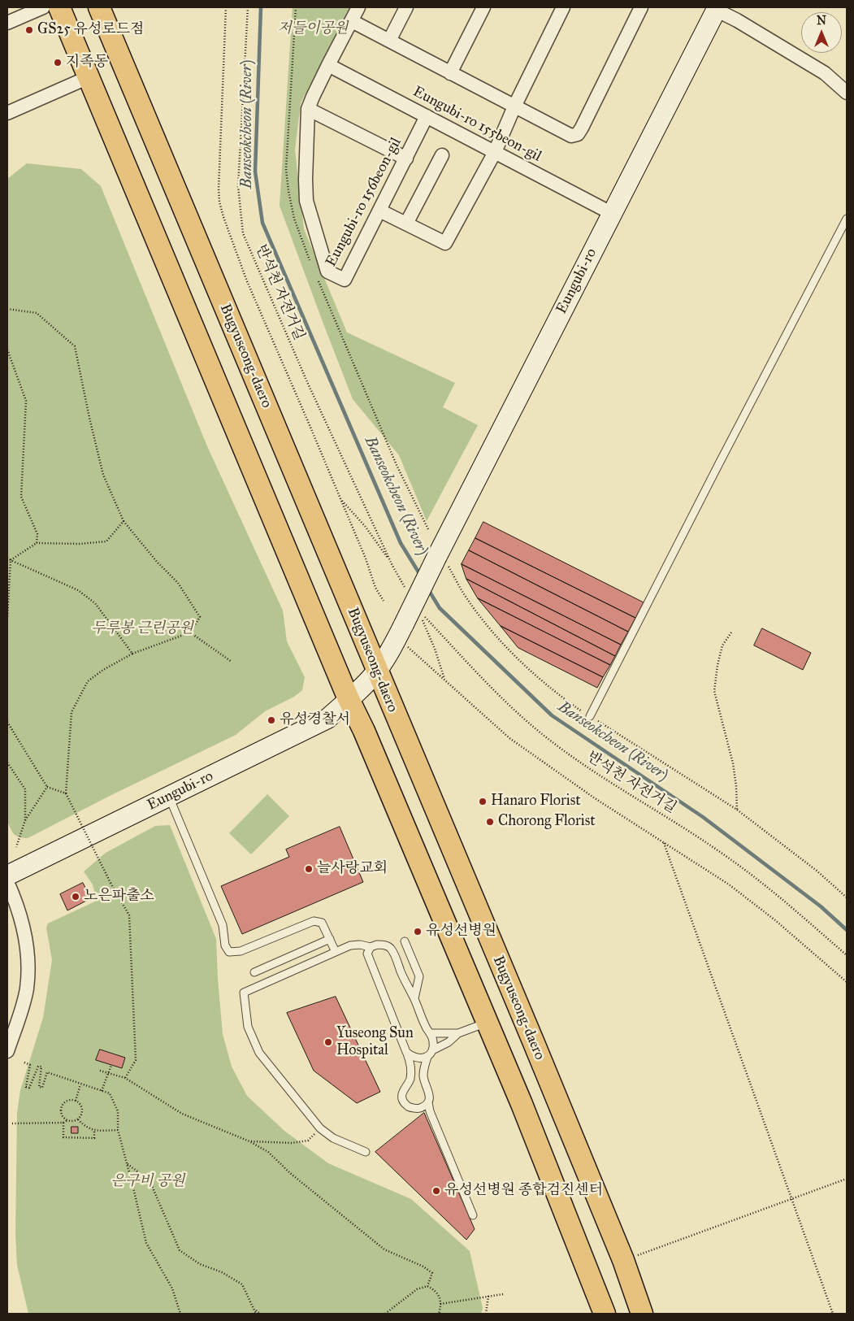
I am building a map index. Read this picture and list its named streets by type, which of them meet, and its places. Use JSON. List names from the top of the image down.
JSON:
{
  "streets": {
    "main road": ["Bugyuseong-daero"],
    "street": ["Eungubi-ro 155beon-gil", "Eungubi-ro 156beon-gil", "Eungubi-ro"],
    "path": ["반석천 자전거길"]
  },
  "crossings": [
    ["Eungubi-ro 155beon-gil", "Eungubi-ro 156beon-gil"],
    ["Eungubi-ro 155beon-gil", "Eungubi-ro"],
    ["Eungubi-ro", "Bugyuseong-daero"]
  ],
  "water": ["Banseokcheon (River)"],
  "parks": ["저들이공원", "두루봉 근린공원", "은구비 공원"],
  "places": [
    "GS25 유성로드점",
    "지족동",
    "유성경찰서",
    "Hanaro Florist",
    "Chorong Florist",
    "늘사랑교회",
    "노은파출소",
    "유성선병원",
    "Yuseong Sun Hospital",
    "유성선병원 종합검진센터"
  ],
  "north": "top"
}
